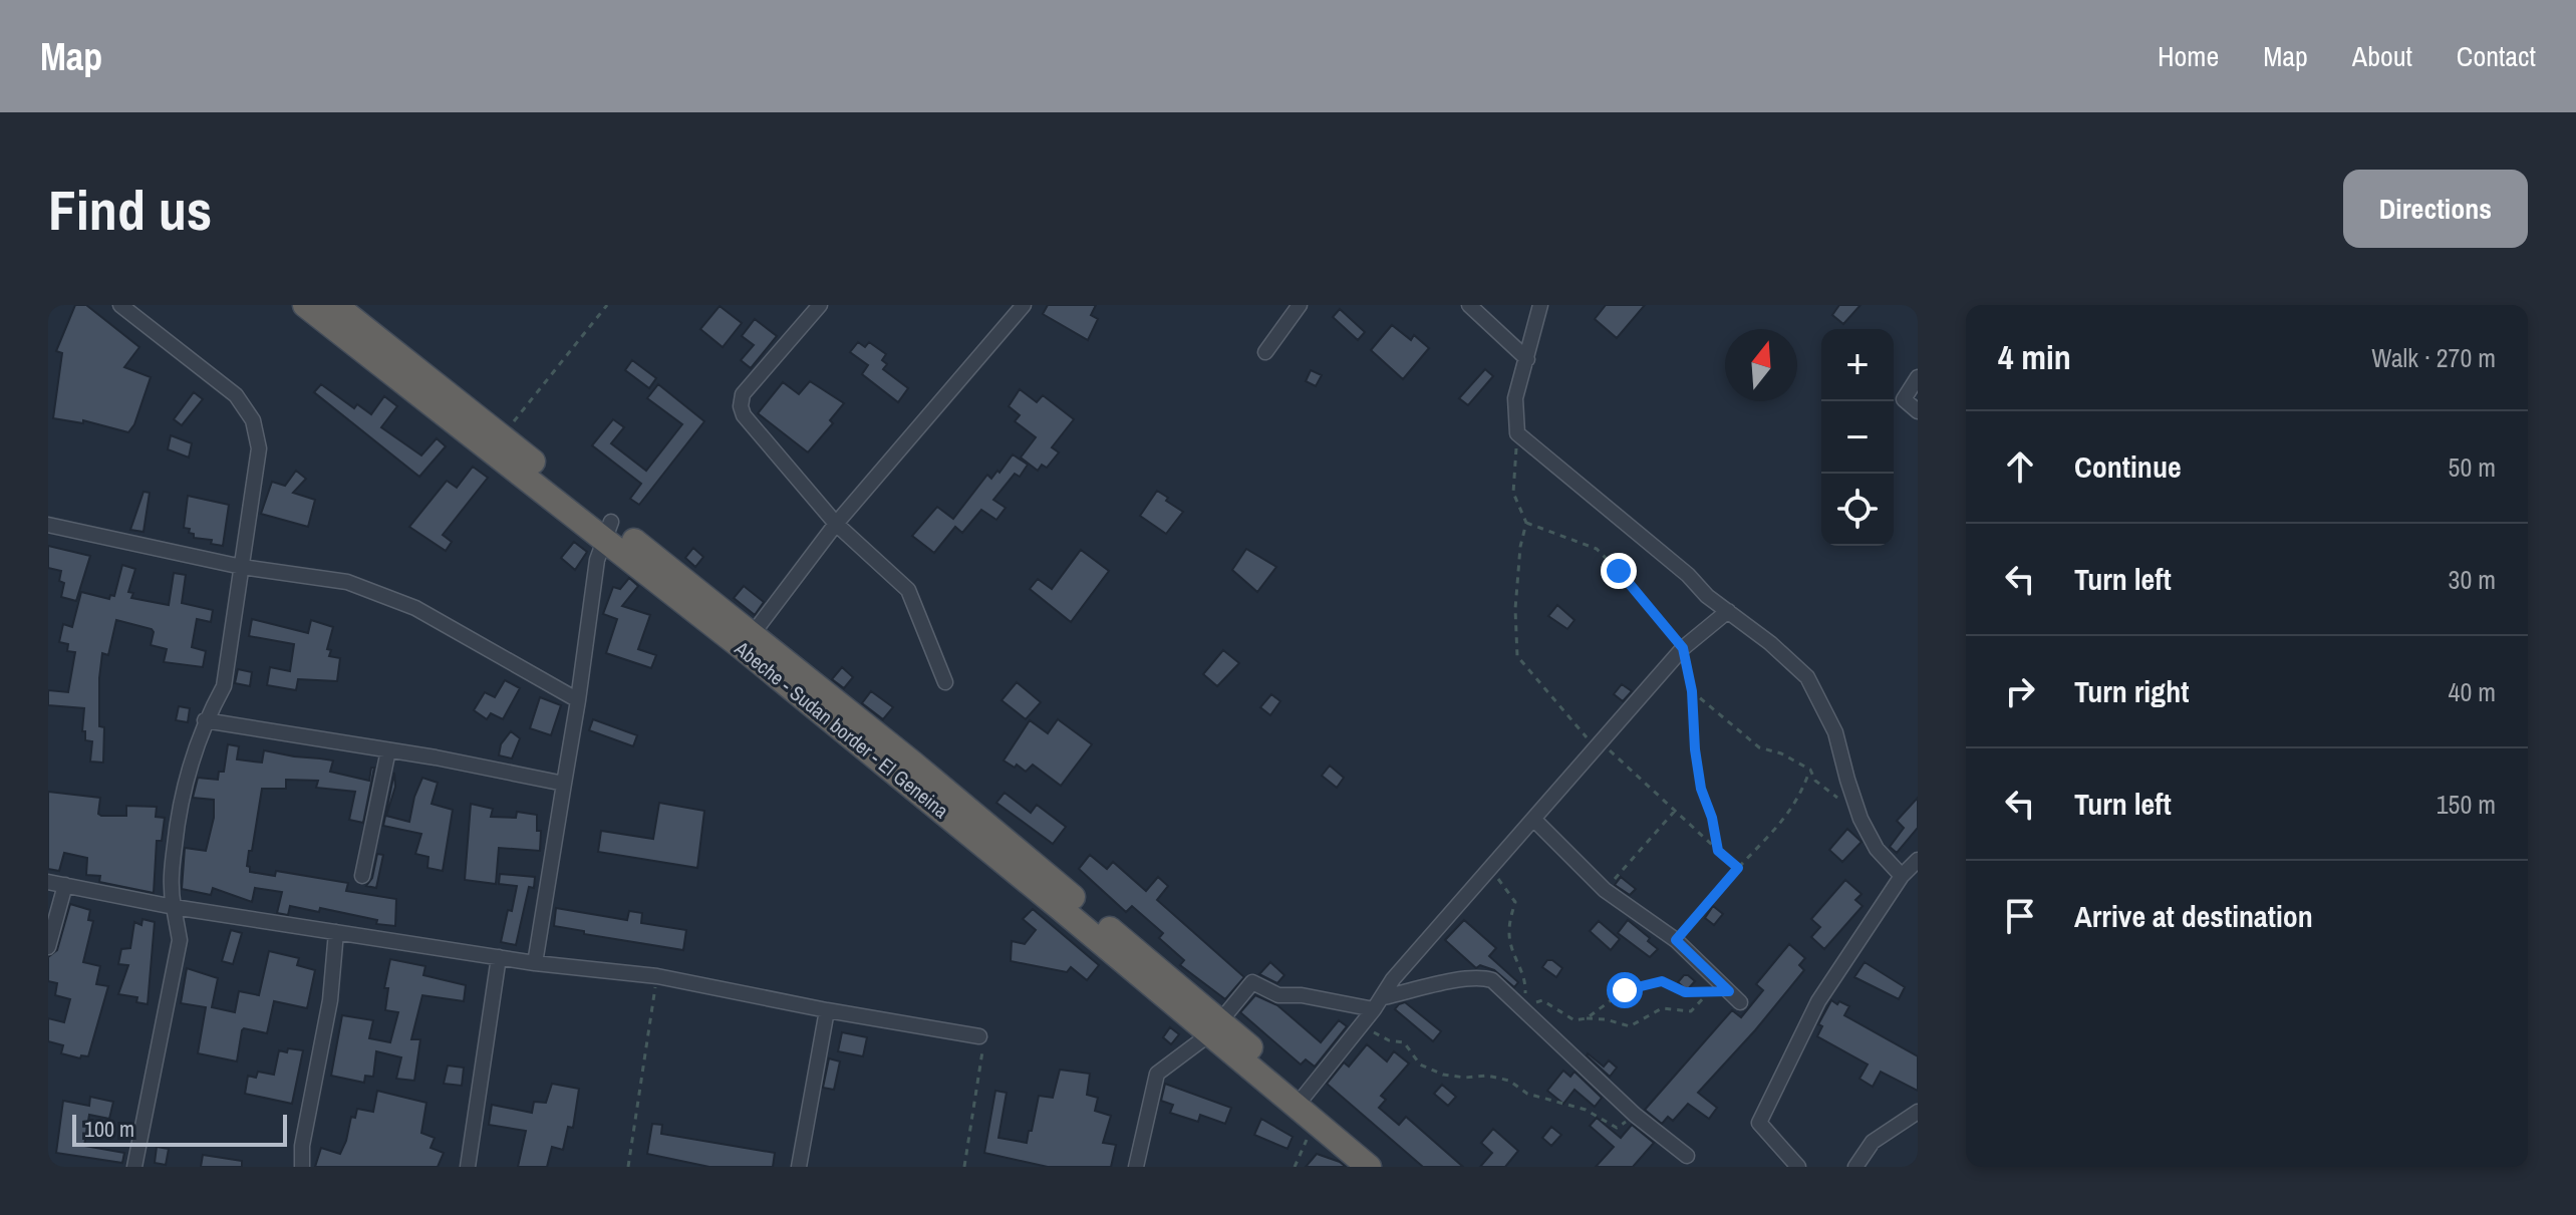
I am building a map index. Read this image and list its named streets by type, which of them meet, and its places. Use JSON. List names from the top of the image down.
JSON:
{
  "streets": {
    "highway": ["Abeche - Sudan border - El Geneina"]
  },
  "scale_bar": "100 m",
  "north": "top",
  "page": {
    "header": "Map",
    "nav": [
      "Home",
      "Map",
      "About",
      "Contact"
    ],
    "buttons": "Directions",
    "title": "Find us",
    "heading": ["4 min", "Walk · 270 m"],
    "map_buttons": ["+", "−"],
    "list": [
      ["Continue", "50 m"],
      ["Turn left", "30 m"],
      ["Turn right", "40 m"],
      ["Turn left", "150 m"],
      "Arrive at destination"
    ],
    "scale": "100 m"
  }
}
